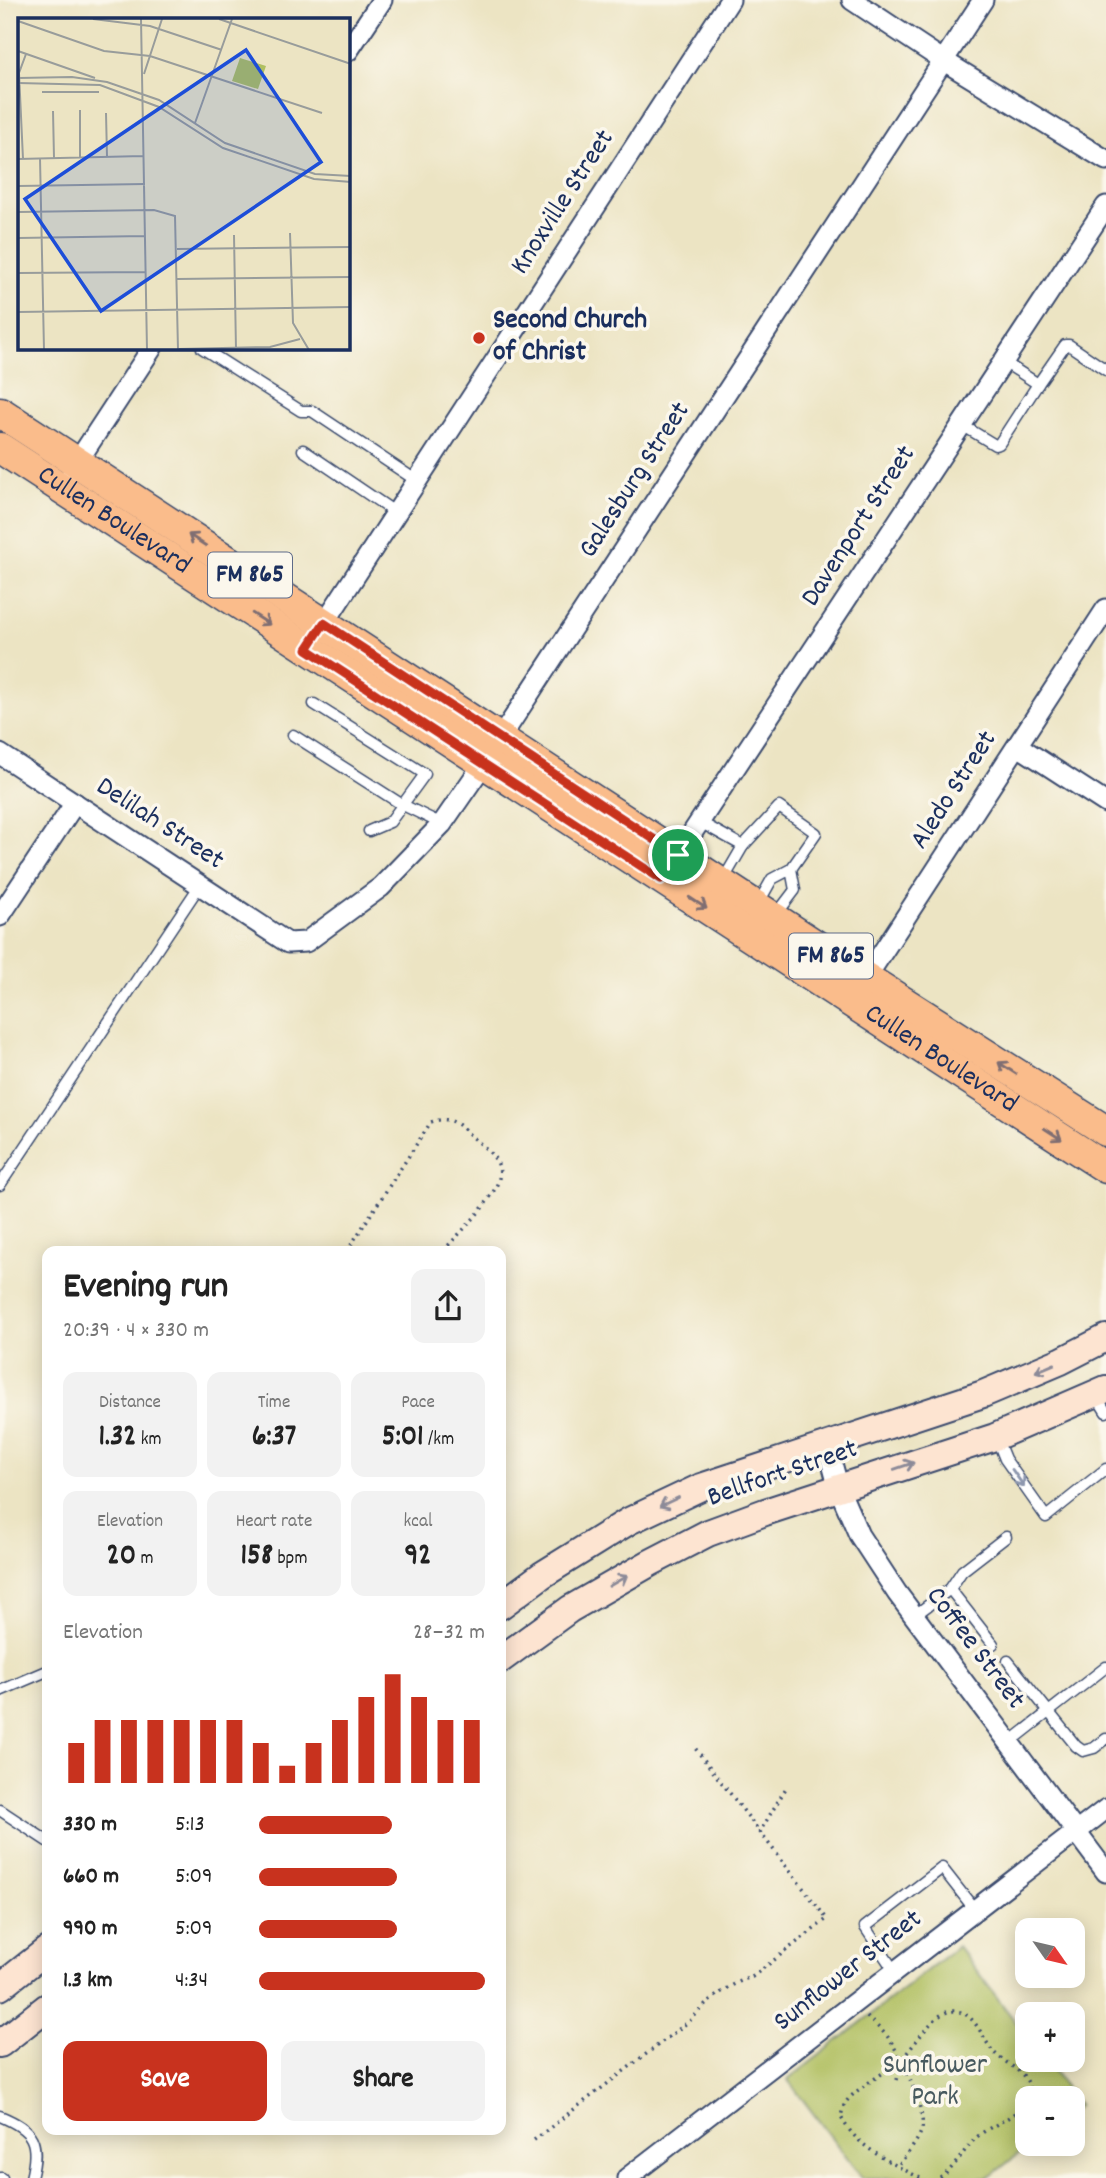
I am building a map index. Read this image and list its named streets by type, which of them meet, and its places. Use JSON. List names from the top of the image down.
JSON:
{
  "streets": {
    "main road": ["Cullen Boulevard", "FM 865", "Bellfort Street"],
    "street": [
      "Knoxville Street",
      "Galesburg Street",
      "Davenport Street",
      "Aledo Street",
      "Delilah Street",
      "Coffee Street",
      "Sunflower Street"
    ]
  },
  "crossings": [
    ["Knoxville Street", "Cullen Boulevard"],
    ["Galesburg Street", "Cullen Boulevard"],
    ["Galesburg Street", "Delilah Street"],
    ["Cullen Boulevard", "Davenport Street"],
    ["Cullen Boulevard", "Aledo Street"],
    ["Bellfort Street", "Coffee Street"],
    ["Coffee Street", "Sunflower Street"]
  ],
  "parks": ["Sunflower Park"],
  "places": ["Second Church of Christ"],
  "north": "bottom right",
  "page": {
    "heading": ["Evening run", "20:39 · 4 × 330 m"],
    "stats": [
      ["Distance", "1.32 km"],
      ["Time", "6:37"],
      ["Pace", "5:01 /km"],
      ["Elevation", "20 m"],
      ["Heart rate", "158 bpm"],
      ["kcal", "92"]
    ],
    "chart": ["Elevation", "28–32 m"],
    "list": [
      {
        "name": "330 m",
        "note": "5:13"
      },
      {
        "name": "660 m",
        "note": "5:09"
      },
      {
        "name": "990 m",
        "note": "5:09"
      },
      {
        "name": "1.3 km",
        "note": "4:34"
      }
    ],
    "map_buttons": ["+", "−"],
    "buttons": ["Save", "Share"]
  }
}
